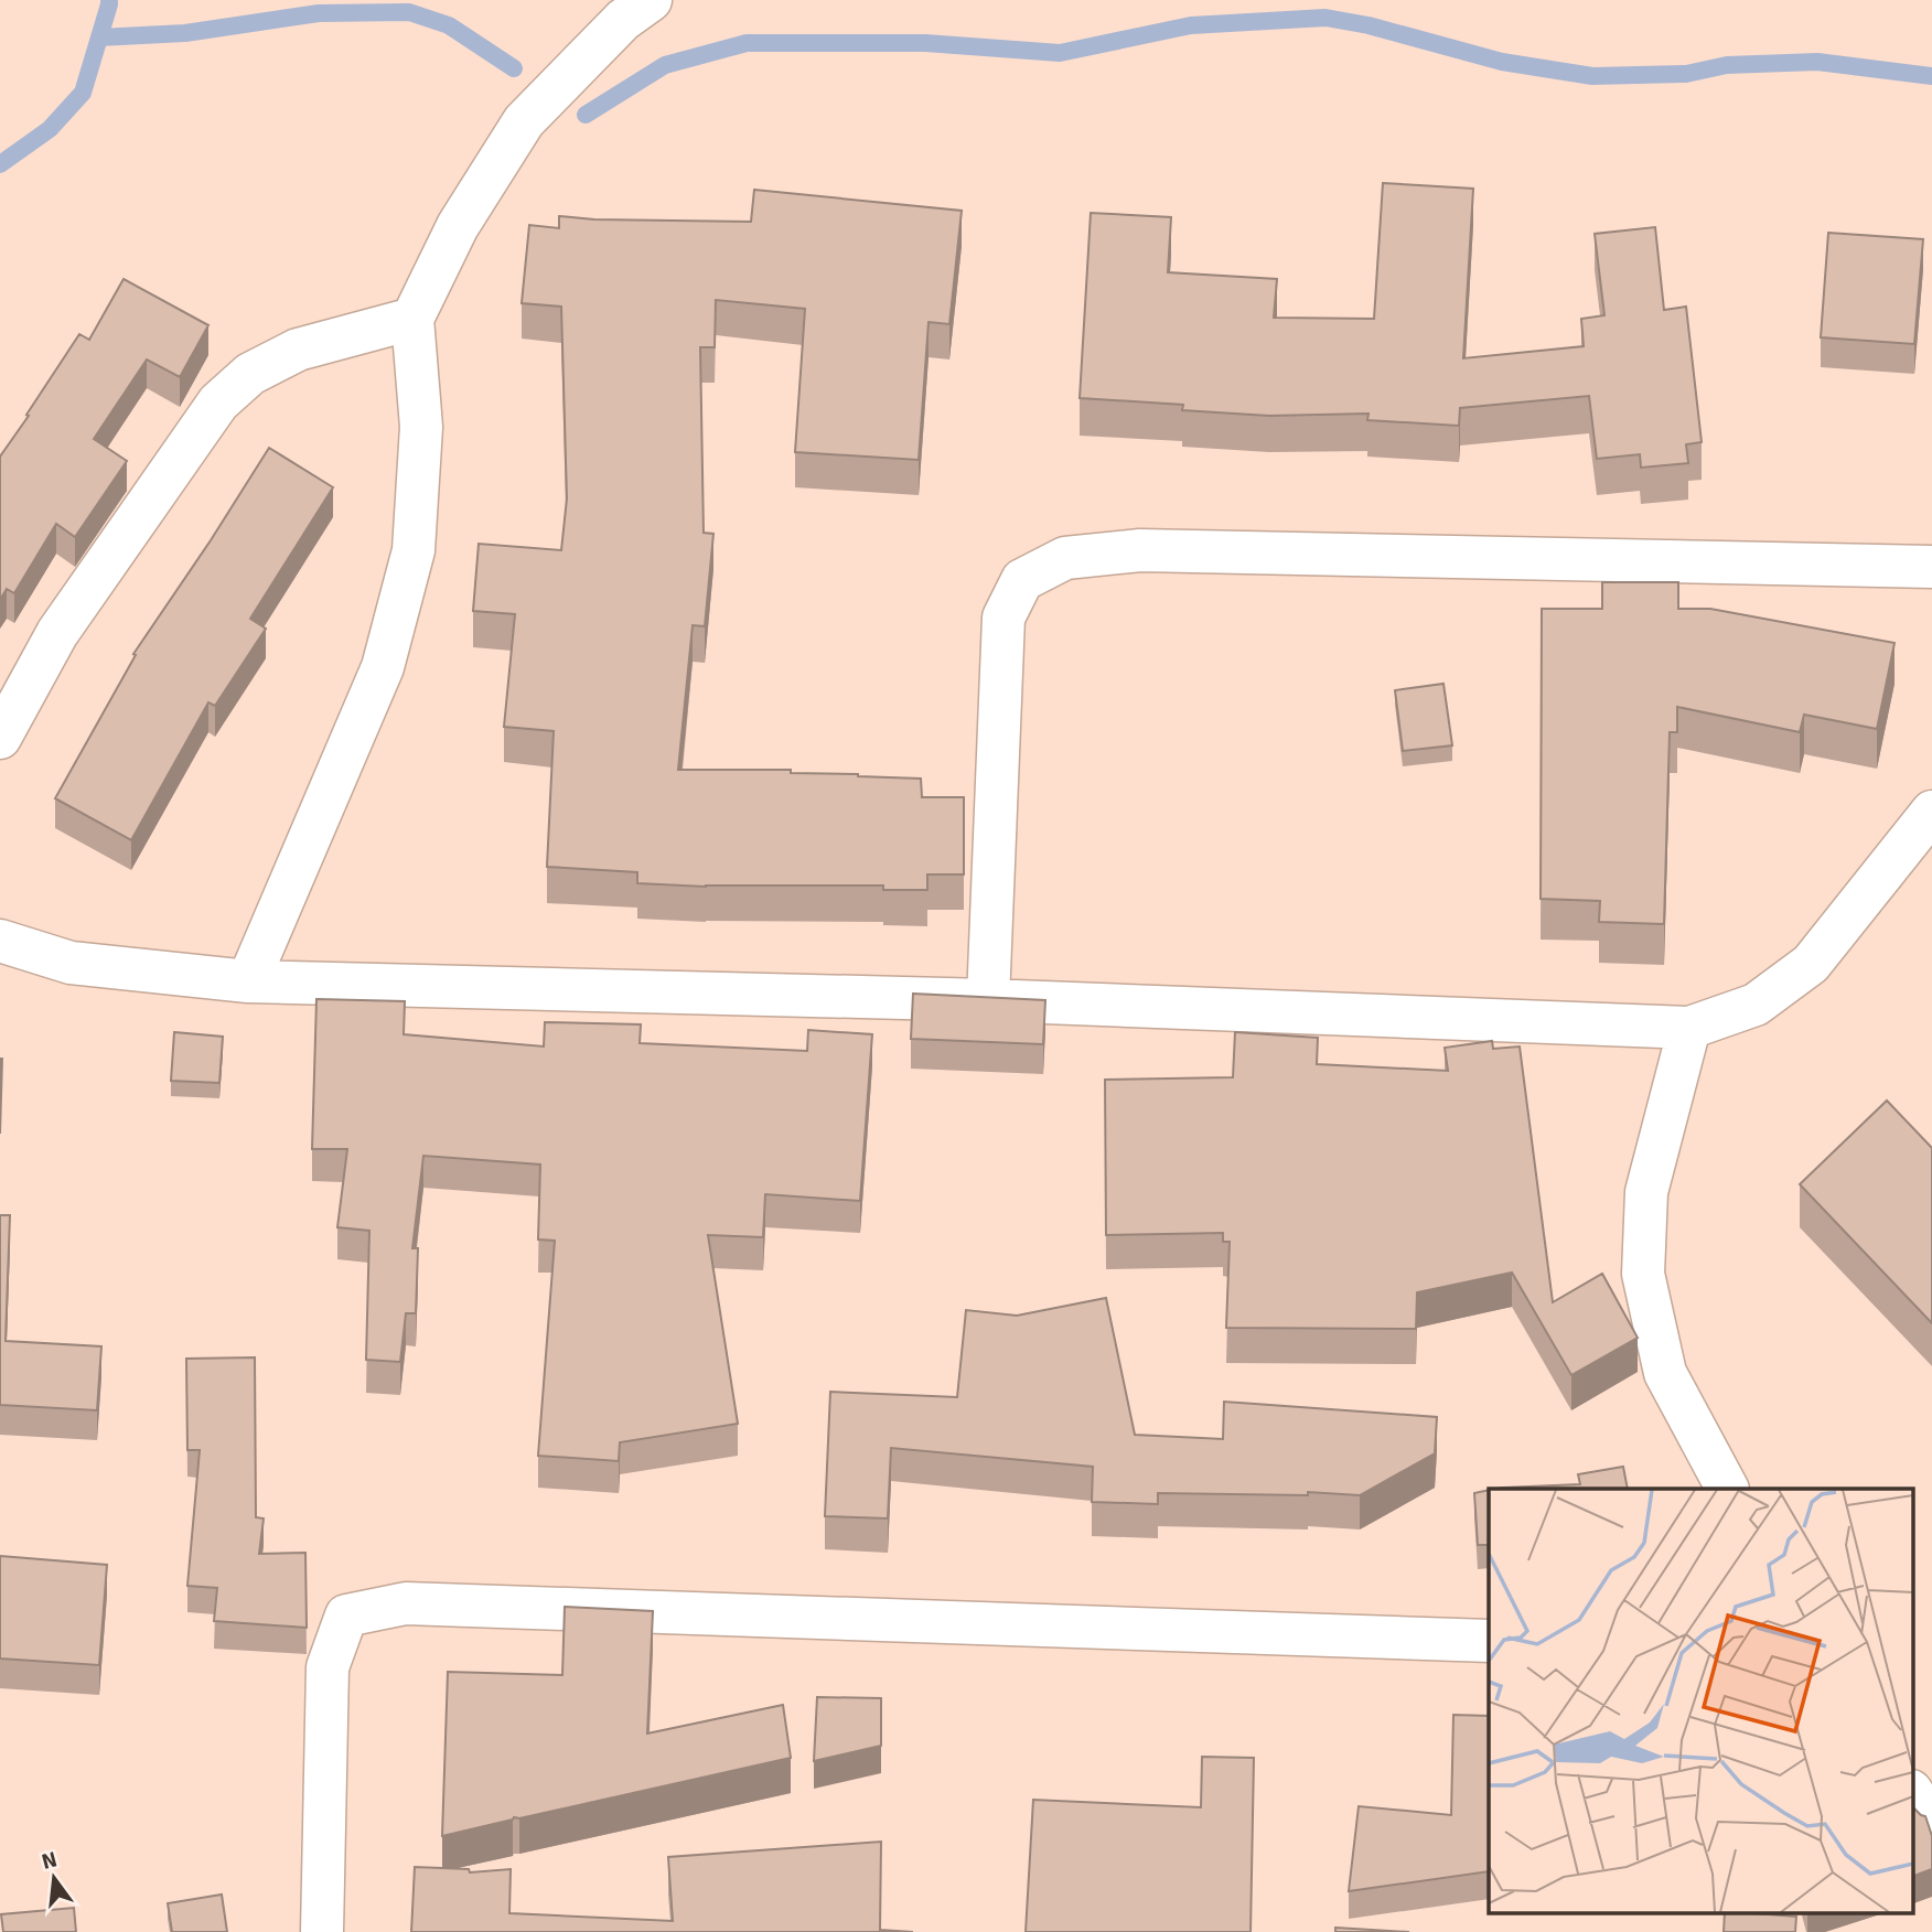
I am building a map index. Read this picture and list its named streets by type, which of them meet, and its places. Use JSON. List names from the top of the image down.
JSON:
{
  "north": "top"
}
